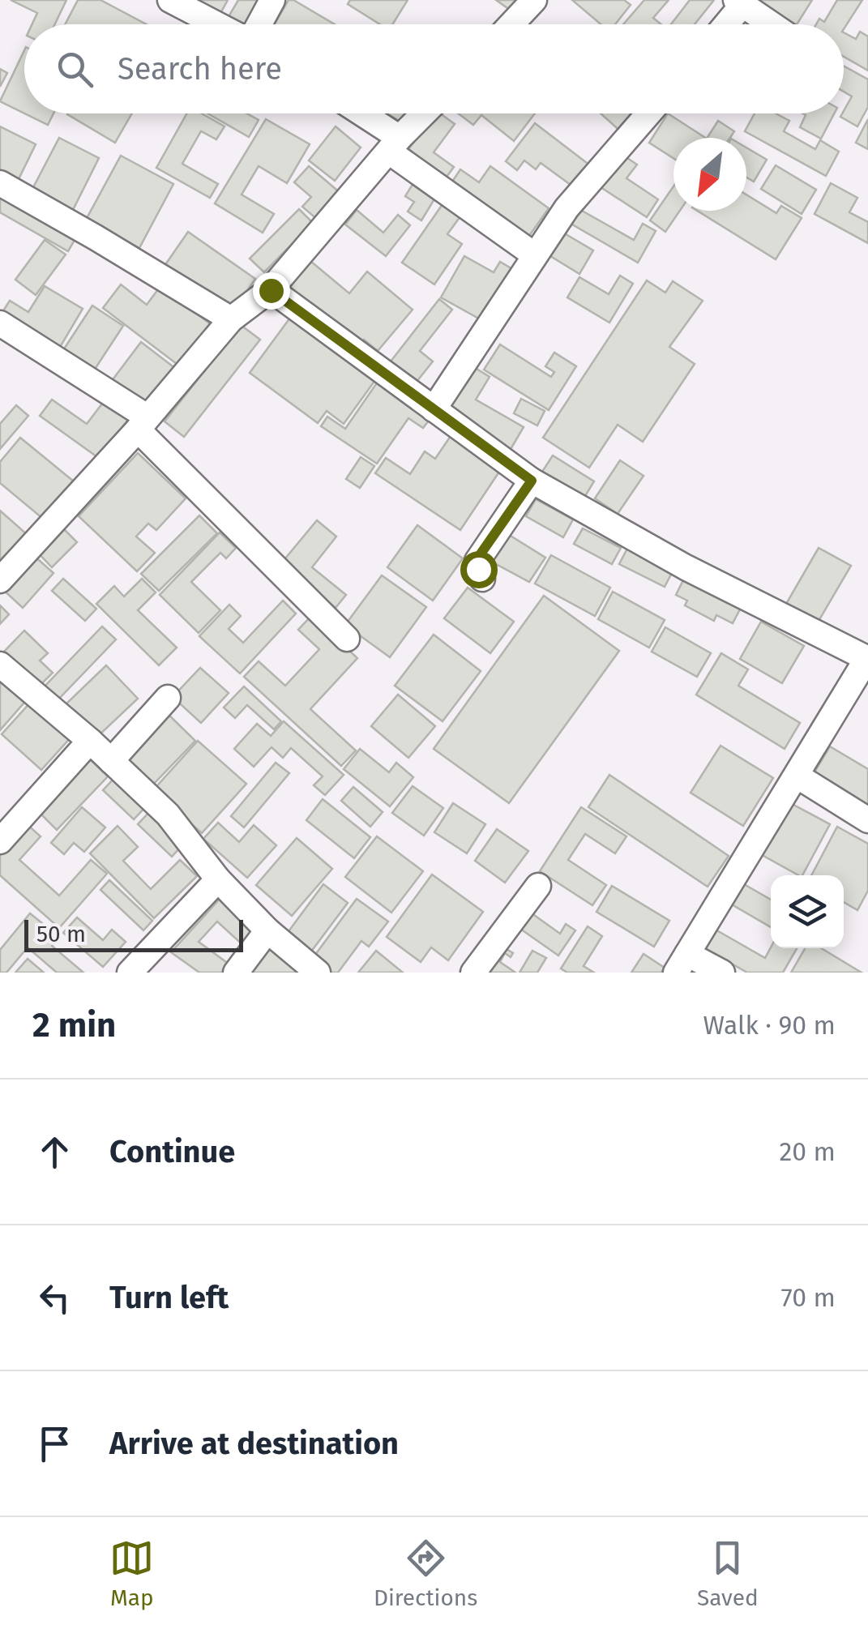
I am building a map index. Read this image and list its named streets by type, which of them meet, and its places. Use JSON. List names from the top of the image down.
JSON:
{
  "scale_bar": "50 m",
  "north": "bottom left",
  "page": {
    "search": "Search here",
    "scale": "50 m",
    "heading": ["2 min", "Walk · 90 m"],
    "list": [
      ["Continue", "20 m"],
      ["Turn left", "70 m"],
      "Arrive at destination"
    ],
    "nav": ["Map", "Directions", "Saved"]
  }
}
